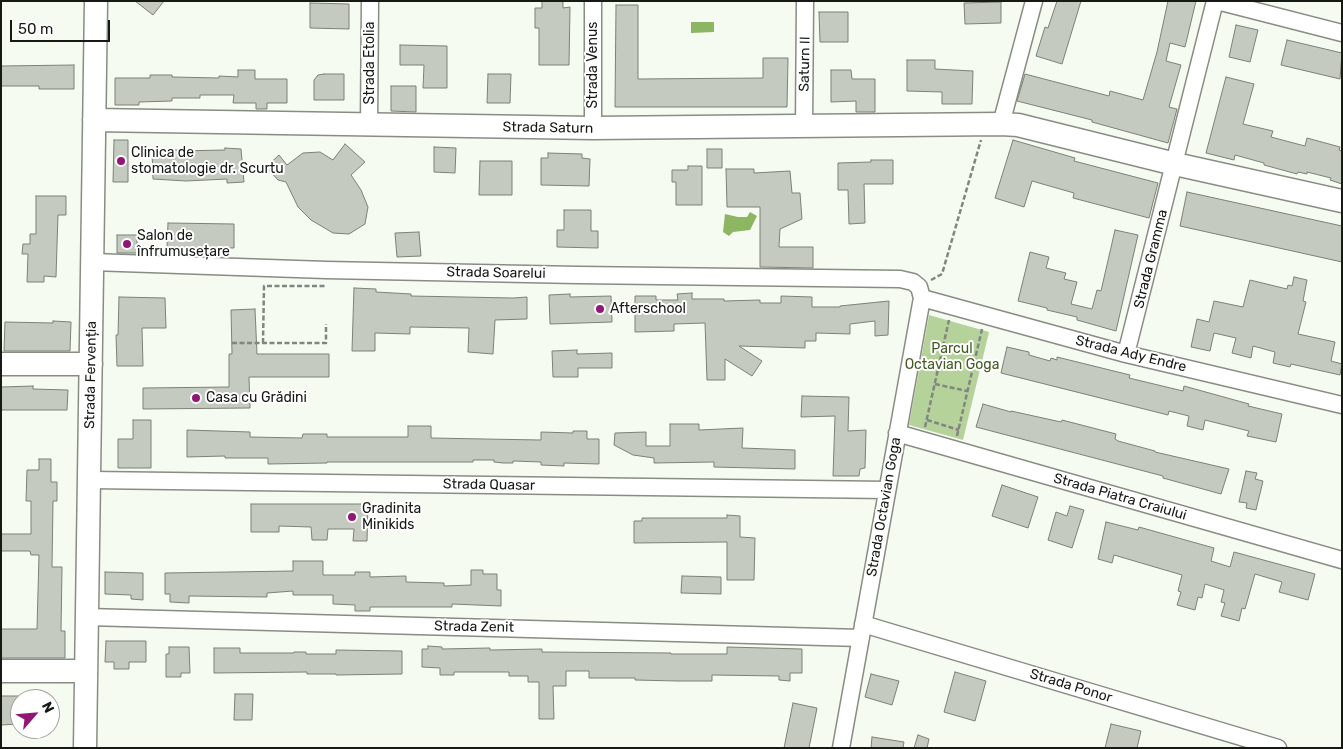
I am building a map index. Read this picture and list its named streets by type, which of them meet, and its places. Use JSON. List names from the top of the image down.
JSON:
{
  "streets": {
    "street": [
      "Strada Etolia",
      "Saturn II",
      "Strada Venus",
      "Strada Saturn",
      "Strada Gramma",
      "Strada Soarelui",
      "Strada Ady Endre",
      "Strada Fervenția",
      "Strada Quasar",
      "Strada Piatra Craiului",
      "Strada Octavian Goga",
      "Strada Zenit",
      "Strada Ponor"
    ]
  },
  "crossings": [
    ["Strada Etolia", "Strada Saturn"],
    ["Saturn II", "Strada Saturn"],
    ["Strada Venus", "Strada Saturn"],
    ["Strada Saturn", "Strada Fervenția"],
    ["Strada Gramma", "Strada Ady Endre"],
    ["Strada Soarelui", "Strada Ady Endre"],
    ["Strada Soarelui", "Strada Fervenția"],
    ["Strada Soarelui", "Strada Octavian Goga"],
    ["Strada Ady Endre", "Strada Octavian Goga"],
    ["Strada Fervenția", "Strada Quasar"],
    ["Strada Fervenția", "Strada Zenit"],
    ["Strada Quasar", "Strada Octavian Goga"],
    ["Strada Piatra Craiului", "Strada Octavian Goga"],
    ["Strada Octavian Goga", "Strada Zenit"],
    ["Strada Octavian Goga", "Strada Ponor"],
    ["Strada Zenit", "Strada Ponor"]
  ],
  "parks": ["Parcul Octavian Goga"],
  "places": [
    "Clinica de stomatologie dr. Scurtu",
    "Salon de înfrumusețare",
    "Afterschool",
    "Casa cu Grădini",
    "Gradinita Minikids"
  ],
  "scale_bar": "50 m",
  "north": "top right"
}
